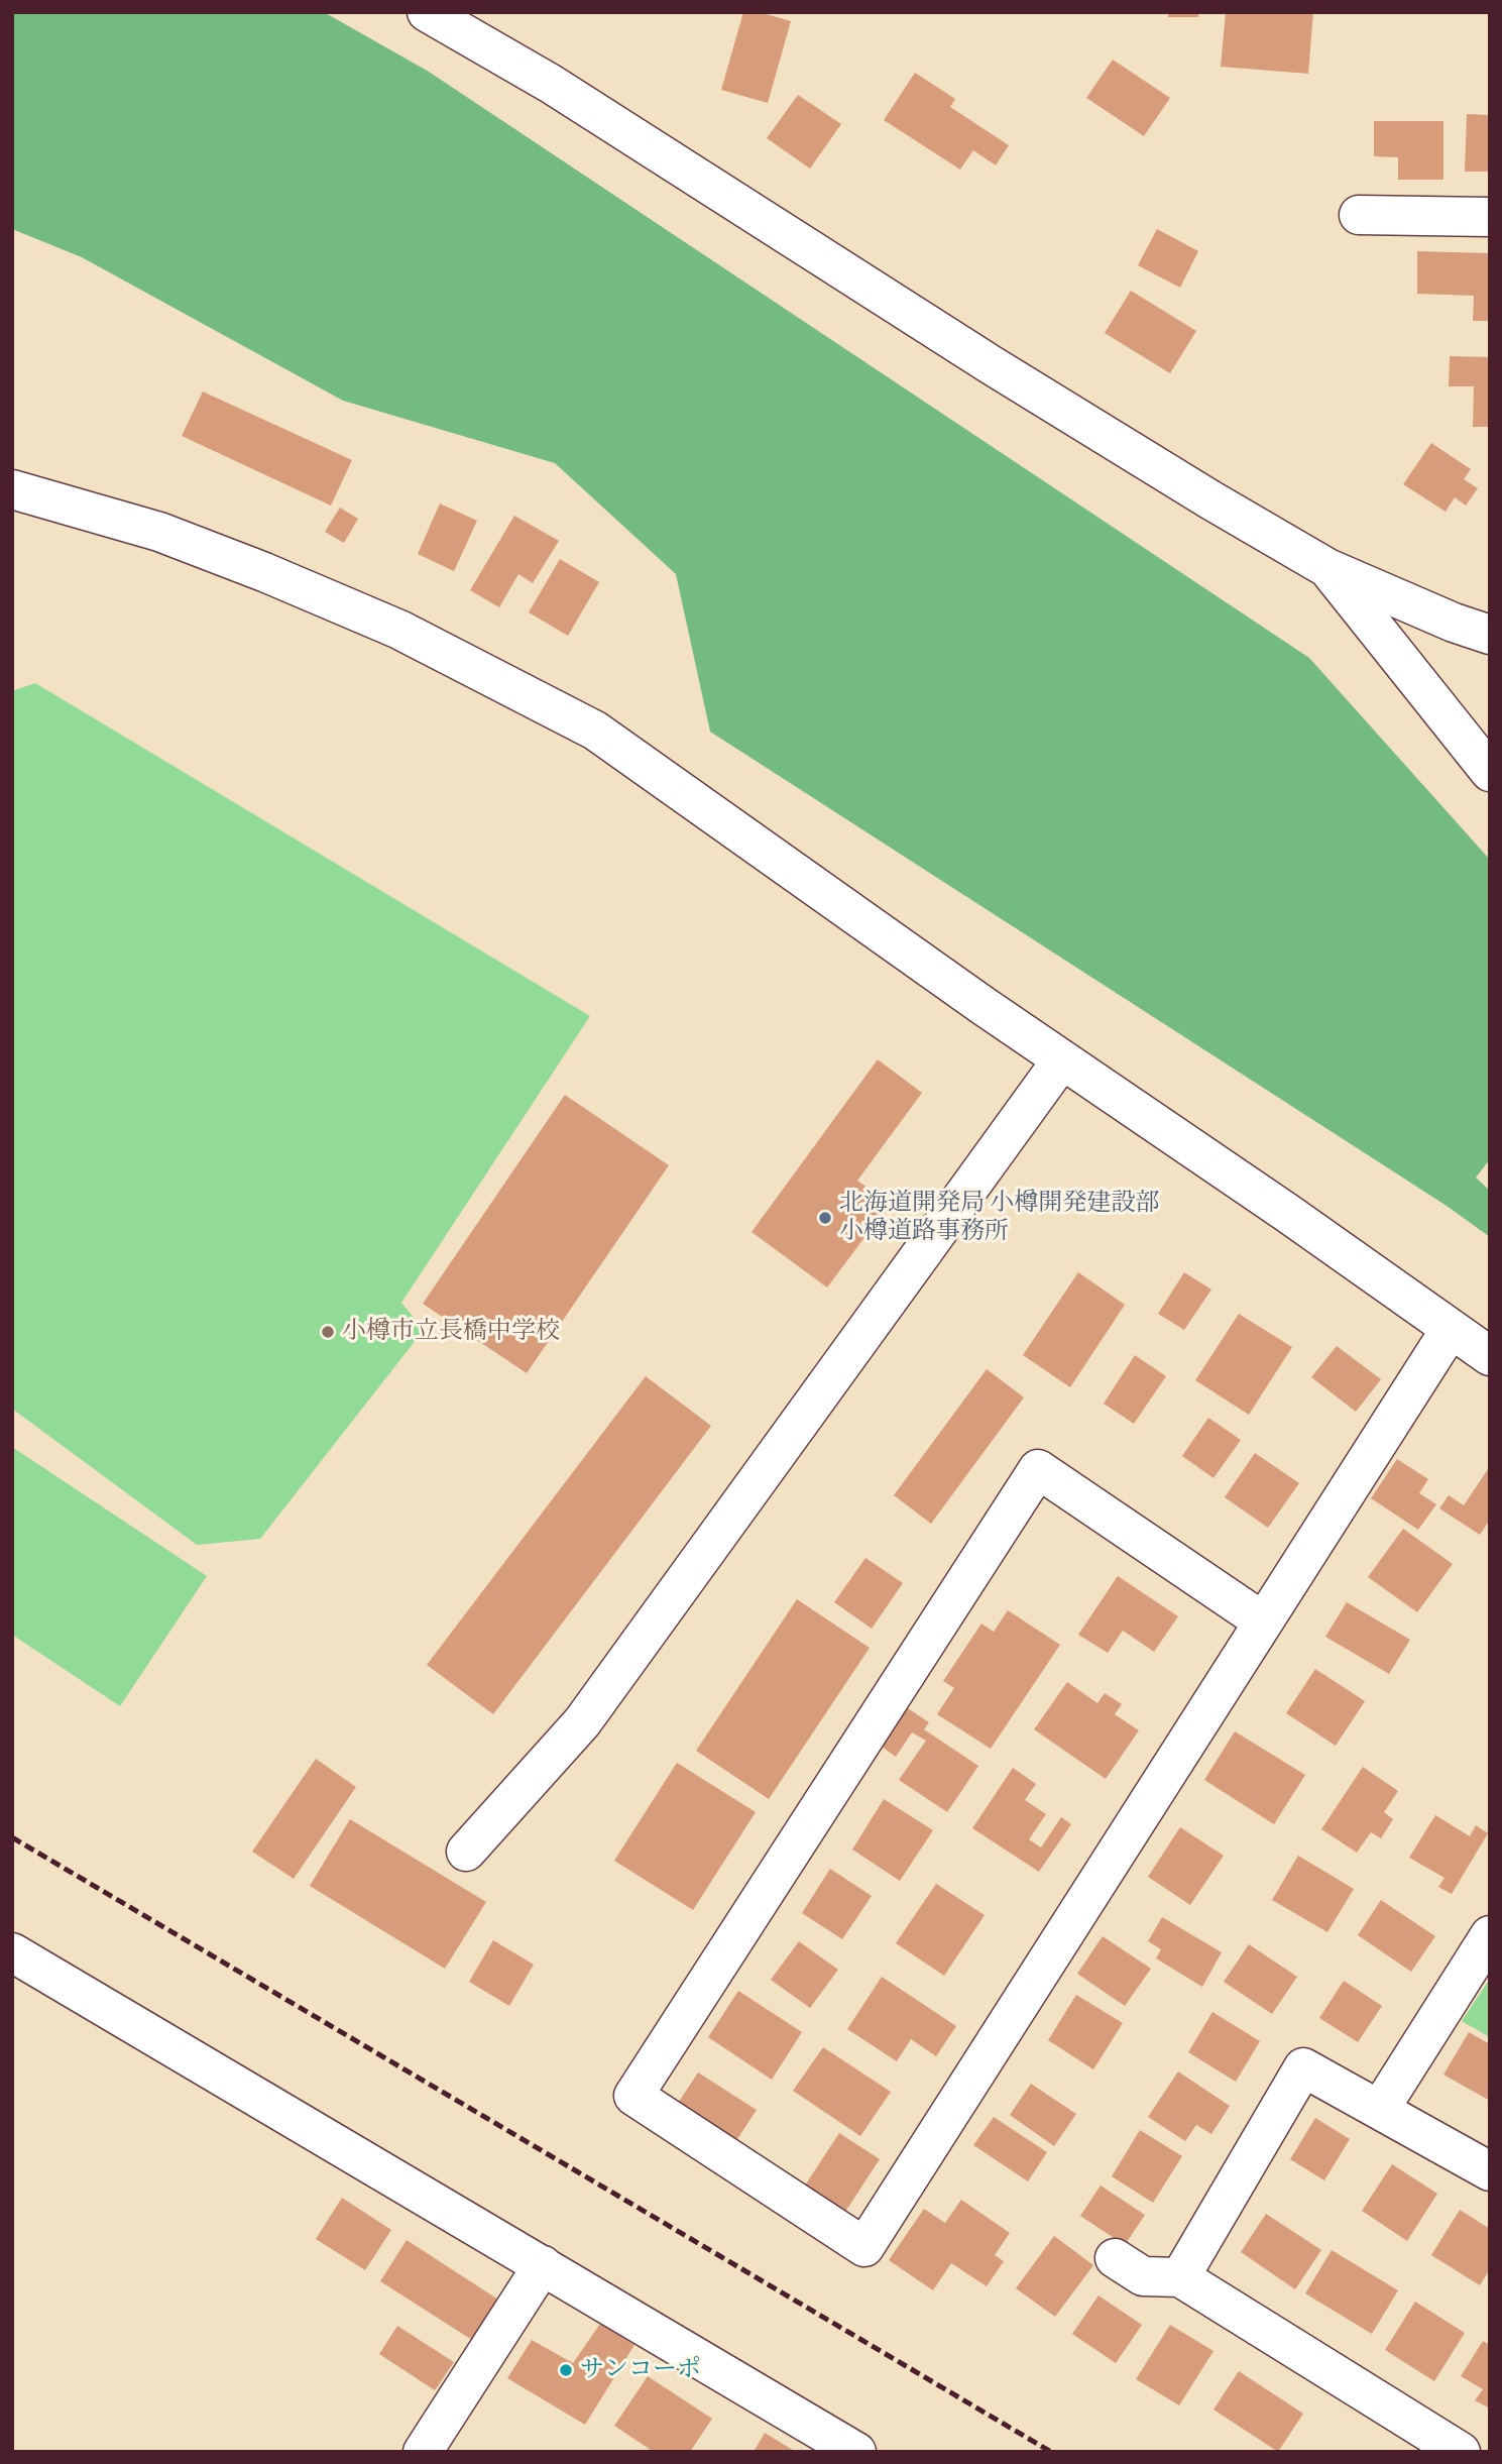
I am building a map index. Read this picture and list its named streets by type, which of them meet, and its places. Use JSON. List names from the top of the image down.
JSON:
{
  "places": ["北海道開発局 小樽開発建設部 小樽道路事務所", "小樽市立長橋中学校", "サンコーポ"]
}
